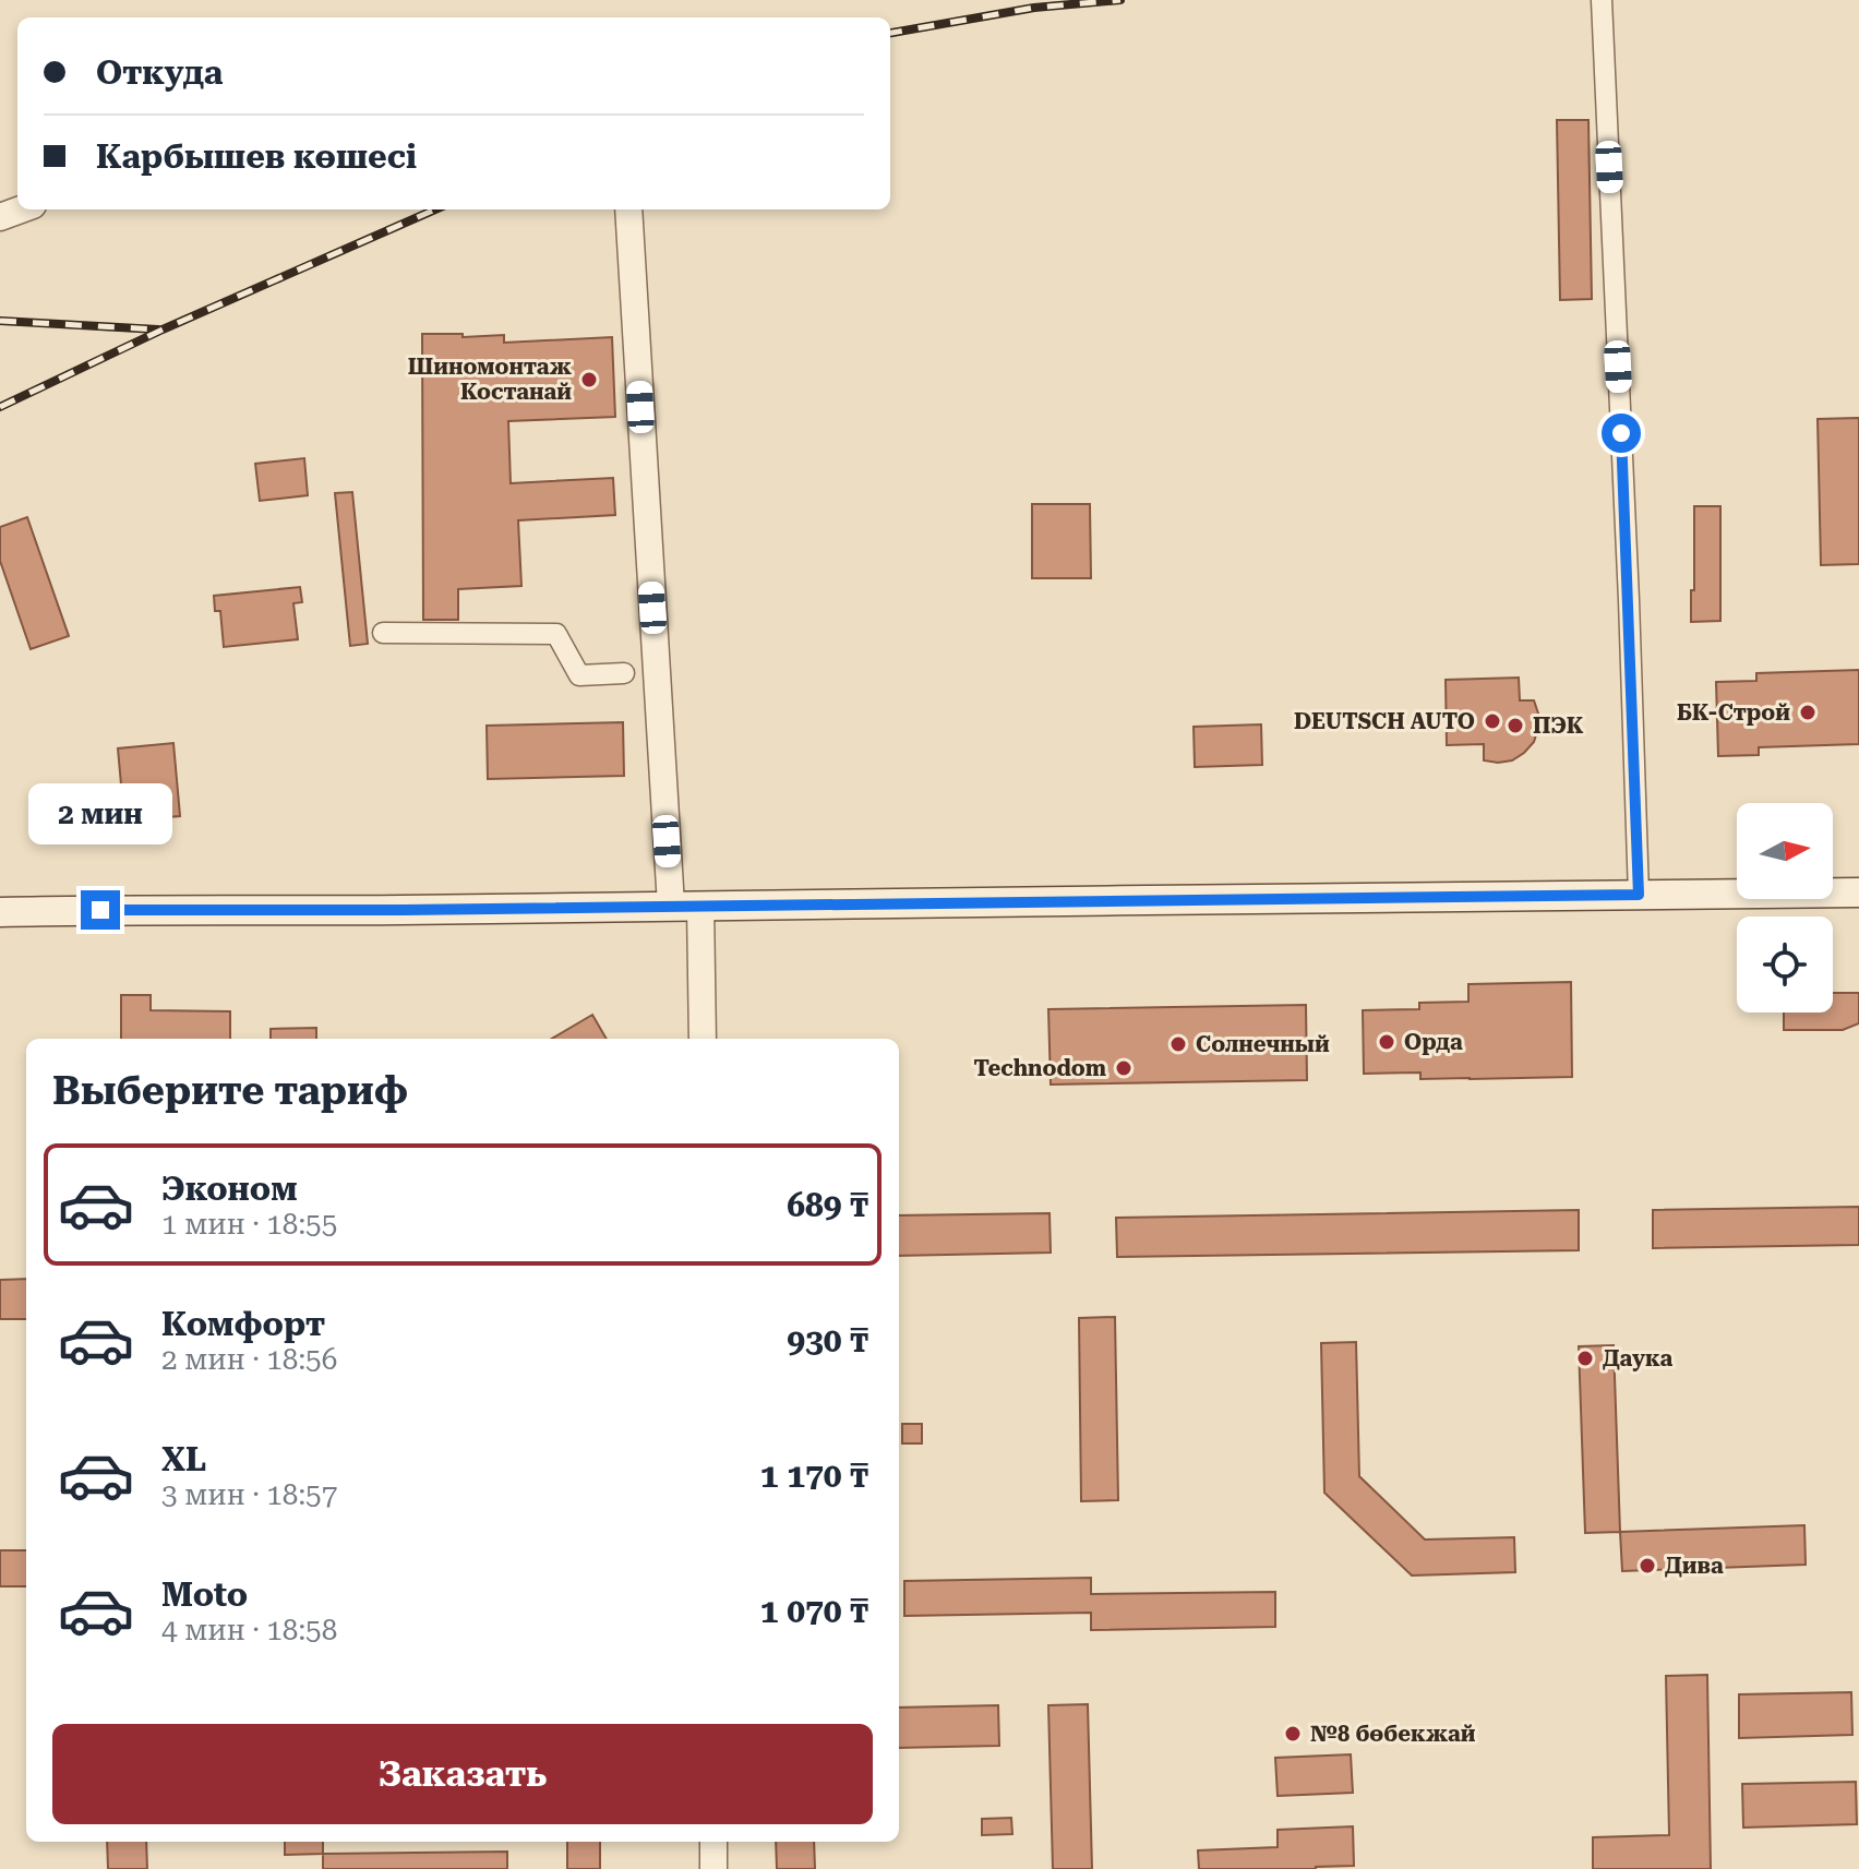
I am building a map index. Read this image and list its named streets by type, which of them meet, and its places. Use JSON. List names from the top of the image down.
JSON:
{
  "places": [
    "Шиномонтаж Костанай",
    "БК-Строй",
    "DEUTSCH AUTO",
    "ПЭК",
    "Орда",
    "Солнечный",
    "Technodom",
    "Даука",
    "Дива",
    "№8 бөбекжай"
  ],
  "north": "right",
  "page": {
    "banner": ["Откуда", "Карбышев көшесі"],
    "bubble": "2 мин",
    "heading": "Выберите тариф",
    "list": [
      {
        "name": "Эконом",
        "note": "1 мин · 18:55",
        "value": "689 ₸"
      },
      {
        "name": "Комфорт",
        "note": "2 мин · 18:56",
        "value": "930 ₸"
      },
      {
        "name": "XL",
        "note": "3 мин · 18:57",
        "value": "1 170 ₸"
      },
      {
        "name": "Moto",
        "note": "4 мин · 18:58",
        "value": "1 070 ₸"
      }
    ],
    "buttons": "Заказать"
  }
}
